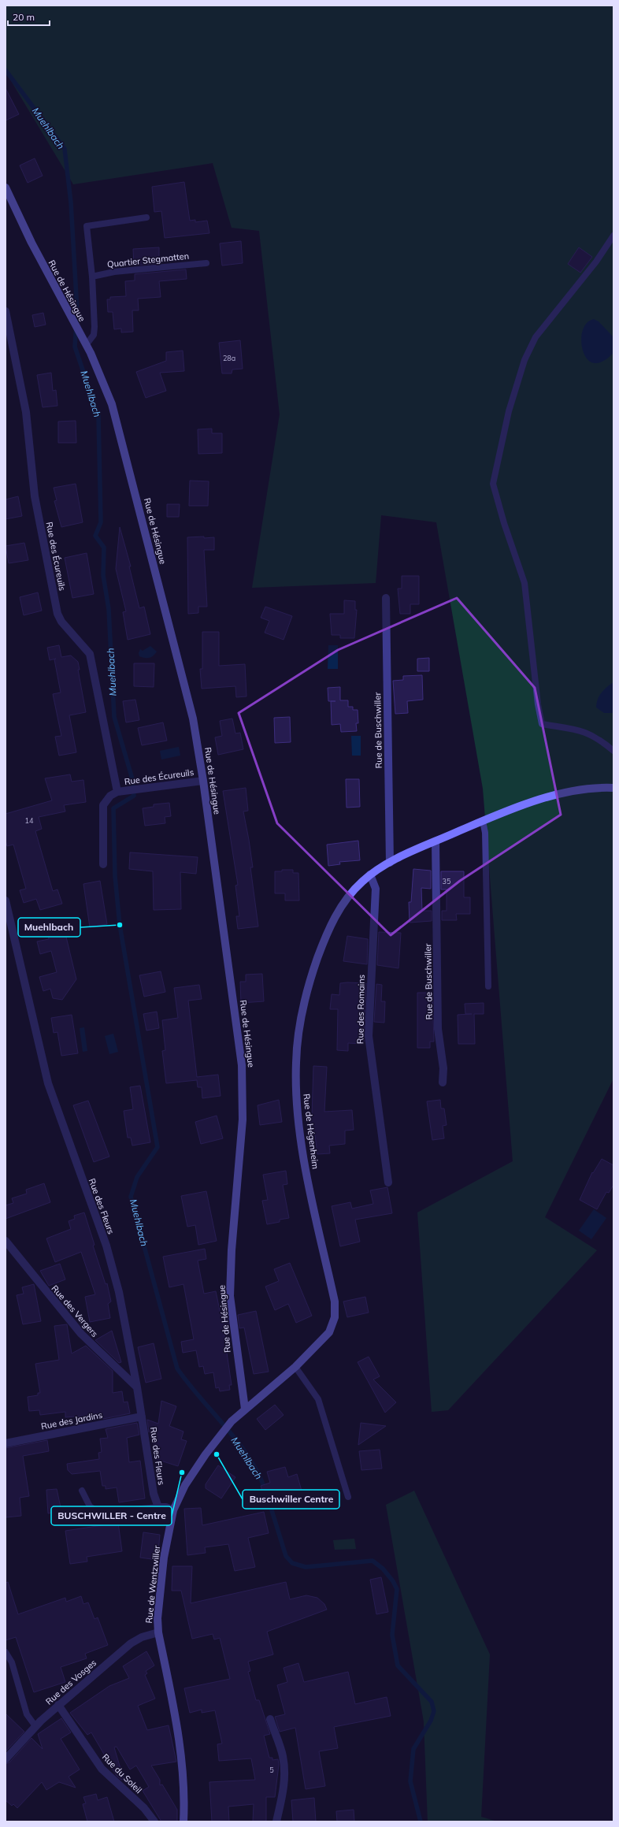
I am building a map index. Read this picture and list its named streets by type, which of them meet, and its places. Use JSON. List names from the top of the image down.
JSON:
{
  "streets": {
    "street": [
      "Rue de Hésingue",
      "Rue des Écureuils",
      "Rue de Buschwiller",
      "Rue des Romains",
      "Rue de Hégenheim",
      "Rue des Fleurs",
      "Rue des Vergers",
      "Rue des Jardins",
      "Rue de Wentzwiller",
      "Rue des Vosges",
      "Rue du Soleil"
    ],
    "lane": ["Quartier Stegmatten"]
  },
  "crossings": [
    ["Rue de Hésingue", "Rue des Écureuils"],
    ["Rue de Hésingue", "Rue de Hégenheim"],
    ["Rue de Hésingue", "Rue de Wentzwiller"],
    ["Rue de Buschwiller", "Rue de Hégenheim"],
    ["Rue des Romains", "Rue de Hégenheim"],
    ["Rue de Hégenheim", "Rue de Wentzwiller"],
    ["Rue des Fleurs", "Rue des Vergers"],
    ["Rue des Fleurs", "Rue des Jardins"],
    ["Rue de Wentzwiller", "Rue des Vosges"],
    ["Rue des Vosges", "Rue du Soleil"]
  ],
  "water": ["Muehlbach"],
  "places": ["Muehlbach", "Buschwiller Centre", "BUSCHWILLER - Centre"],
  "house_numbers": [
    "28a",
    "14",
    "35",
    "5"
  ],
  "scale_bar": "20 m"
}
